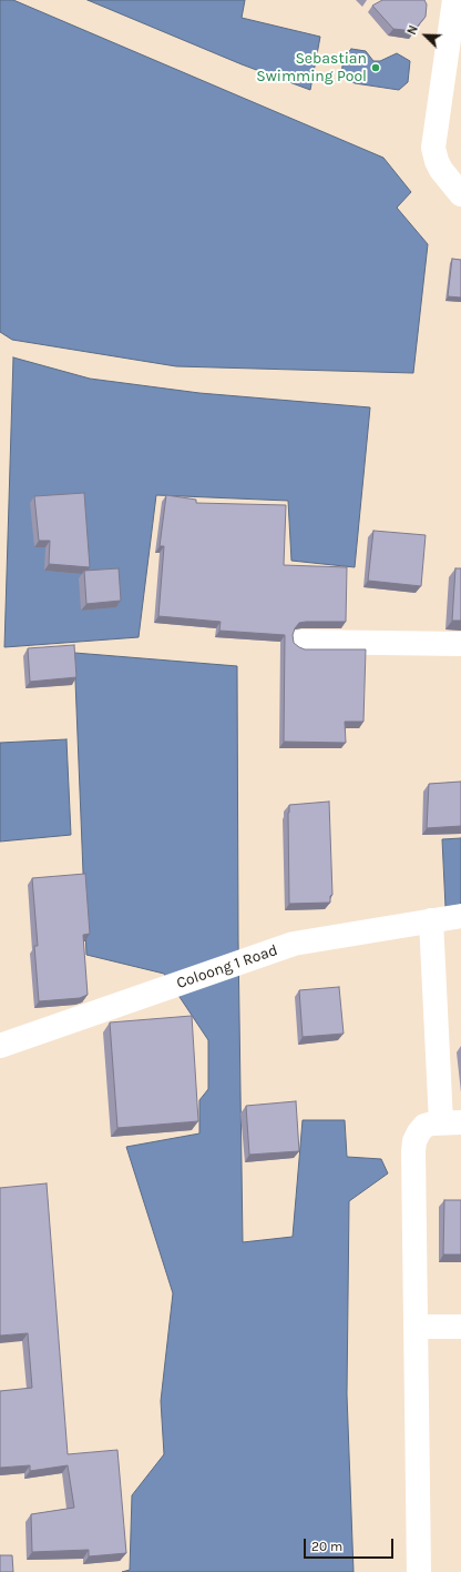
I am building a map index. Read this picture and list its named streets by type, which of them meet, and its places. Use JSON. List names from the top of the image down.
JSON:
{
  "streets": {
    "street": ["Coloong 1 Road"]
  },
  "places": ["Sebastian Swimming Pool"],
  "scale_bar": "20 m",
  "north": "top left"
}
